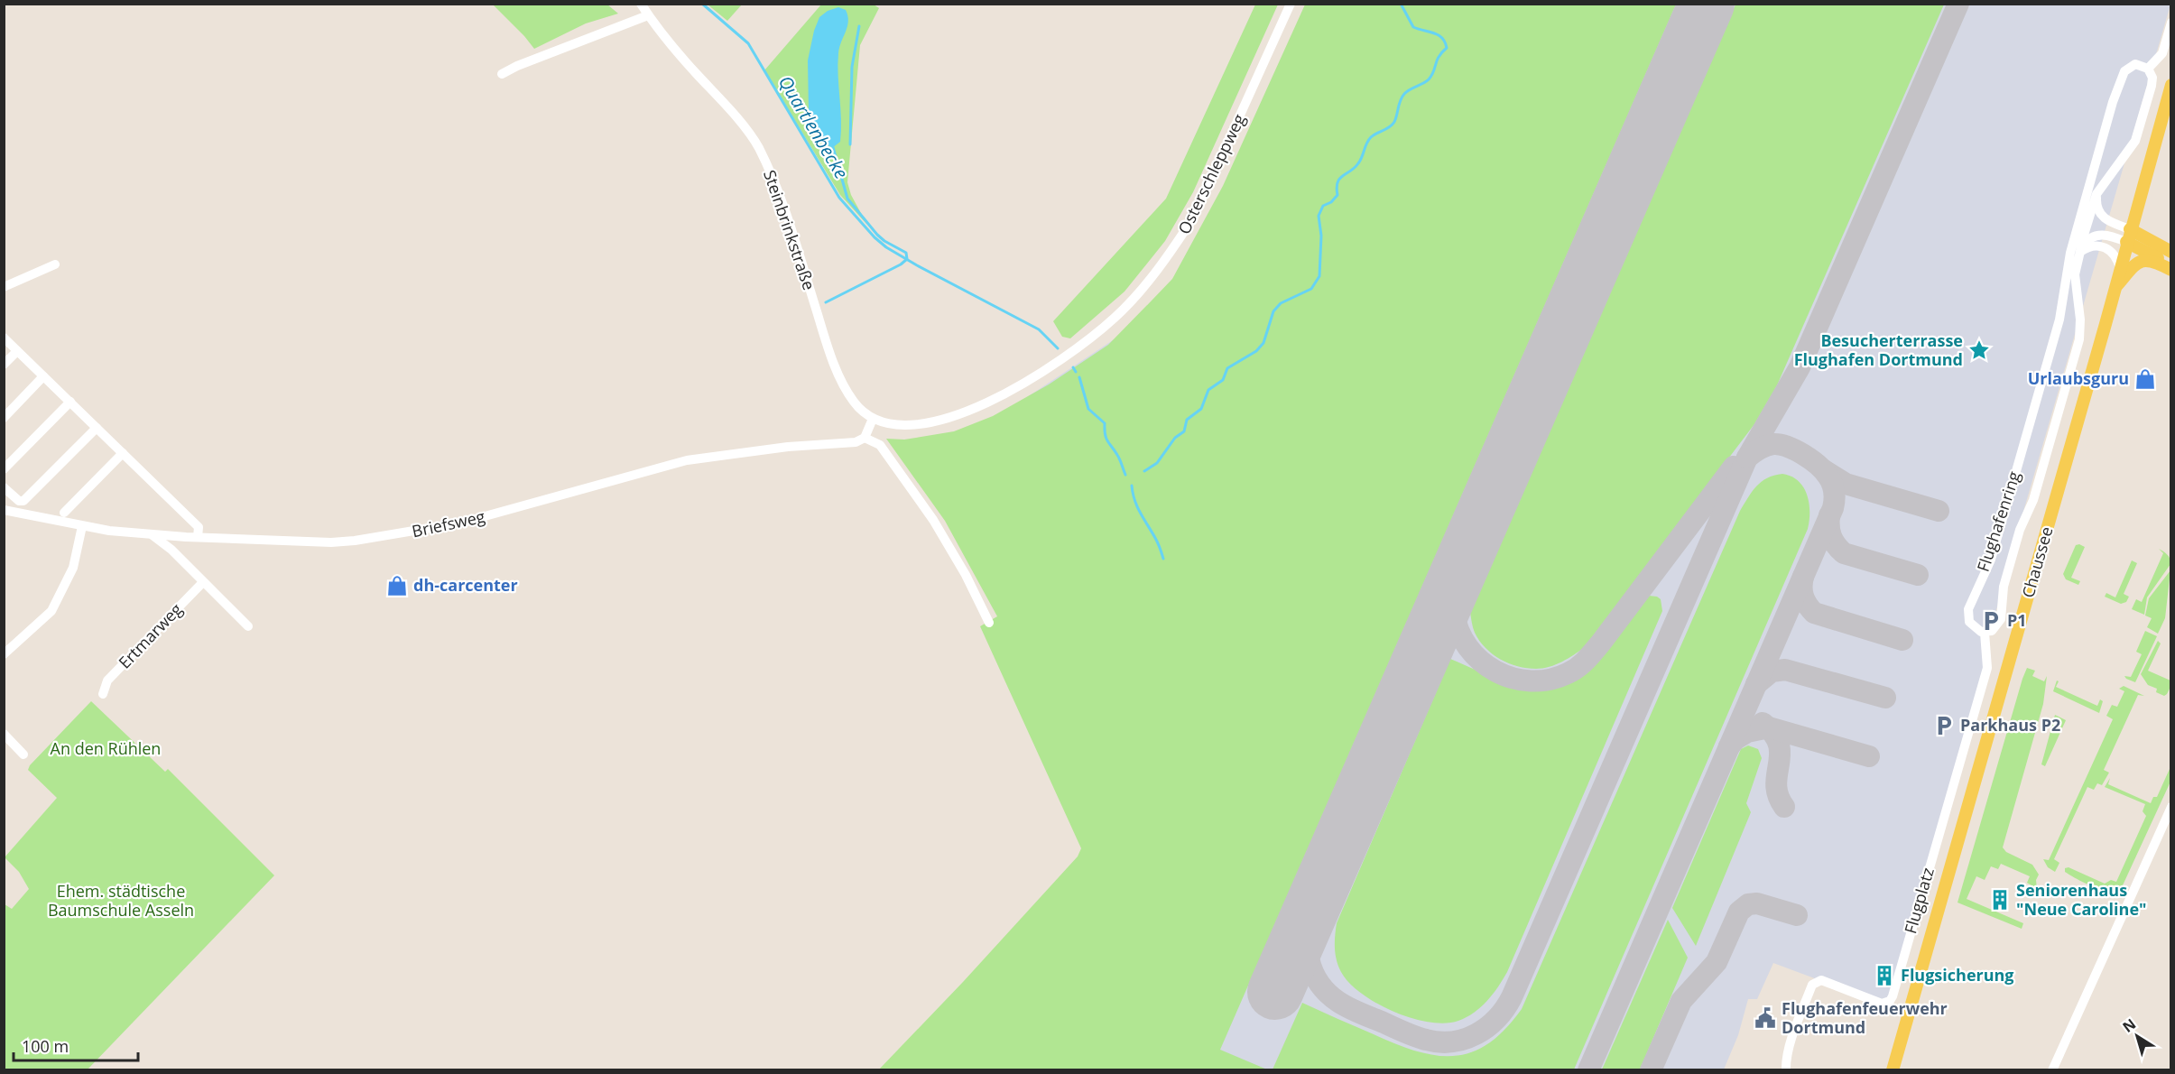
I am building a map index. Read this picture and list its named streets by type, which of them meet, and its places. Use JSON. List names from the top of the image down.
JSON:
{
  "streets": {
    "main road": ["Chaussee"],
    "street": [
      "Osterschleppweg",
      "Steinbrinkstraße",
      "Flughafenring",
      "Briefsweg",
      "Ertmarweg",
      "Flugplatz"
    ]
  },
  "crossings": [
    ["Osterschleppweg", "Steinbrinkstraße"],
    ["Flughafenring", "Flugplatz"]
  ],
  "water": ["Quartlenbecke"],
  "parks": ["An den Rühlen", "Ehem. städtische Baumschule Asseln"],
  "places": {
    "place": ["Besucherterrasse Flughafen Dortmund"],
    "shop": ["Urlaubsguru", "dh-carcenter"],
    "parking": ["P1", "Parkhaus P2"],
    "building": ["Seniorenhaus \"Neue Caroline\"", "Flugsicherung"],
    "public building": ["Flughafenfeuerwehr Dortmund"]
  },
  "scale_bar": "100 m",
  "north": "top left"
}
